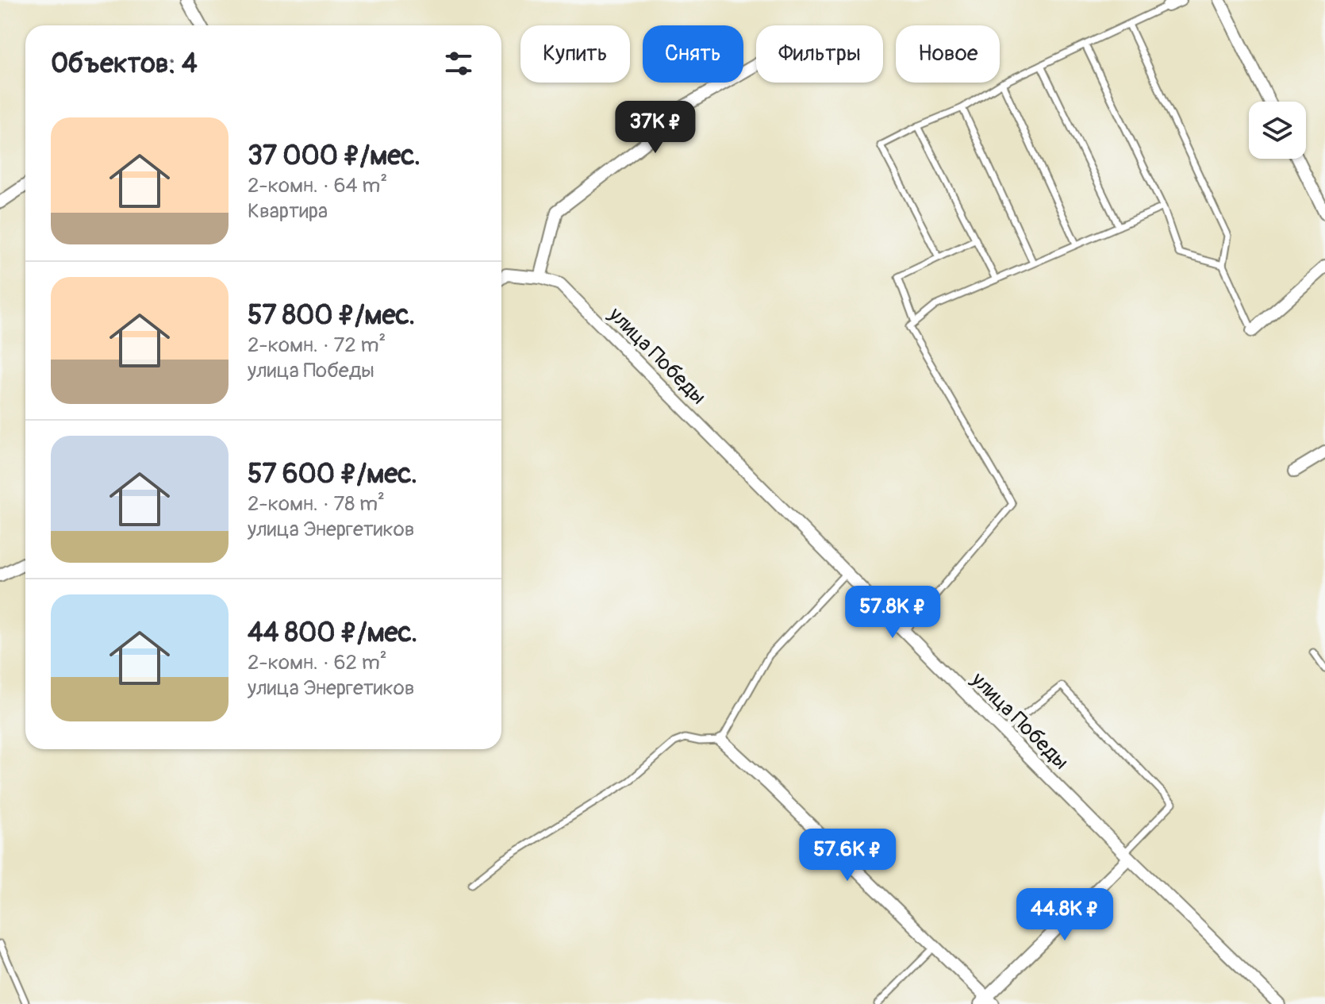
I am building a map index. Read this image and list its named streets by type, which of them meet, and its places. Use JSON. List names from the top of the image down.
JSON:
{
  "streets": {
    "street": ["улица Победы"]
  },
  "page": {
    "chip": [
      "Купить",
      "Снять",
      "Фильтры",
      "Новое"
    ],
    "heading": "Объектов: 4",
    "price": [
      "37K ₽",
      "57.8K ₽",
      "57.6K ₽",
      "44.8K ₽"
    ],
    "list": [
      {
        "name": "37 000 ₽/мес.",
        "note": "2-комн. · 64 m² · Квартира"
      },
      {
        "name": "57 800 ₽/мес.",
        "note": "2-комн. · 72 m² · улица Победы"
      },
      {
        "name": "57 600 ₽/мес.",
        "note": "2-комн. · 78 m² · улица Энергетиков"
      },
      {
        "name": "44 800 ₽/мес.",
        "note": "2-комн. · 62 m² · улица Энергетиков"
      }
    ]
  }
}
